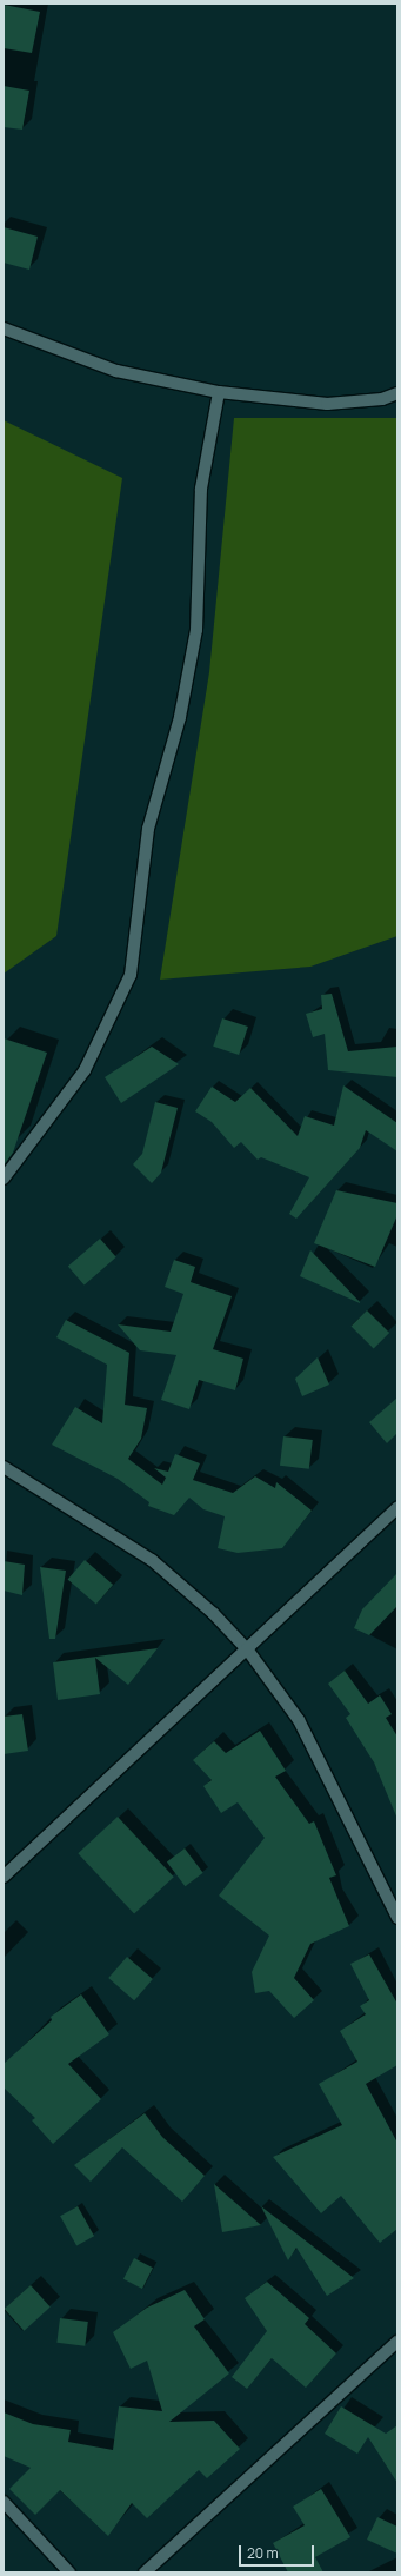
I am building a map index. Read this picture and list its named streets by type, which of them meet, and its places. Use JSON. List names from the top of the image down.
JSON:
{
  "scale_bar": "20 m"
}
